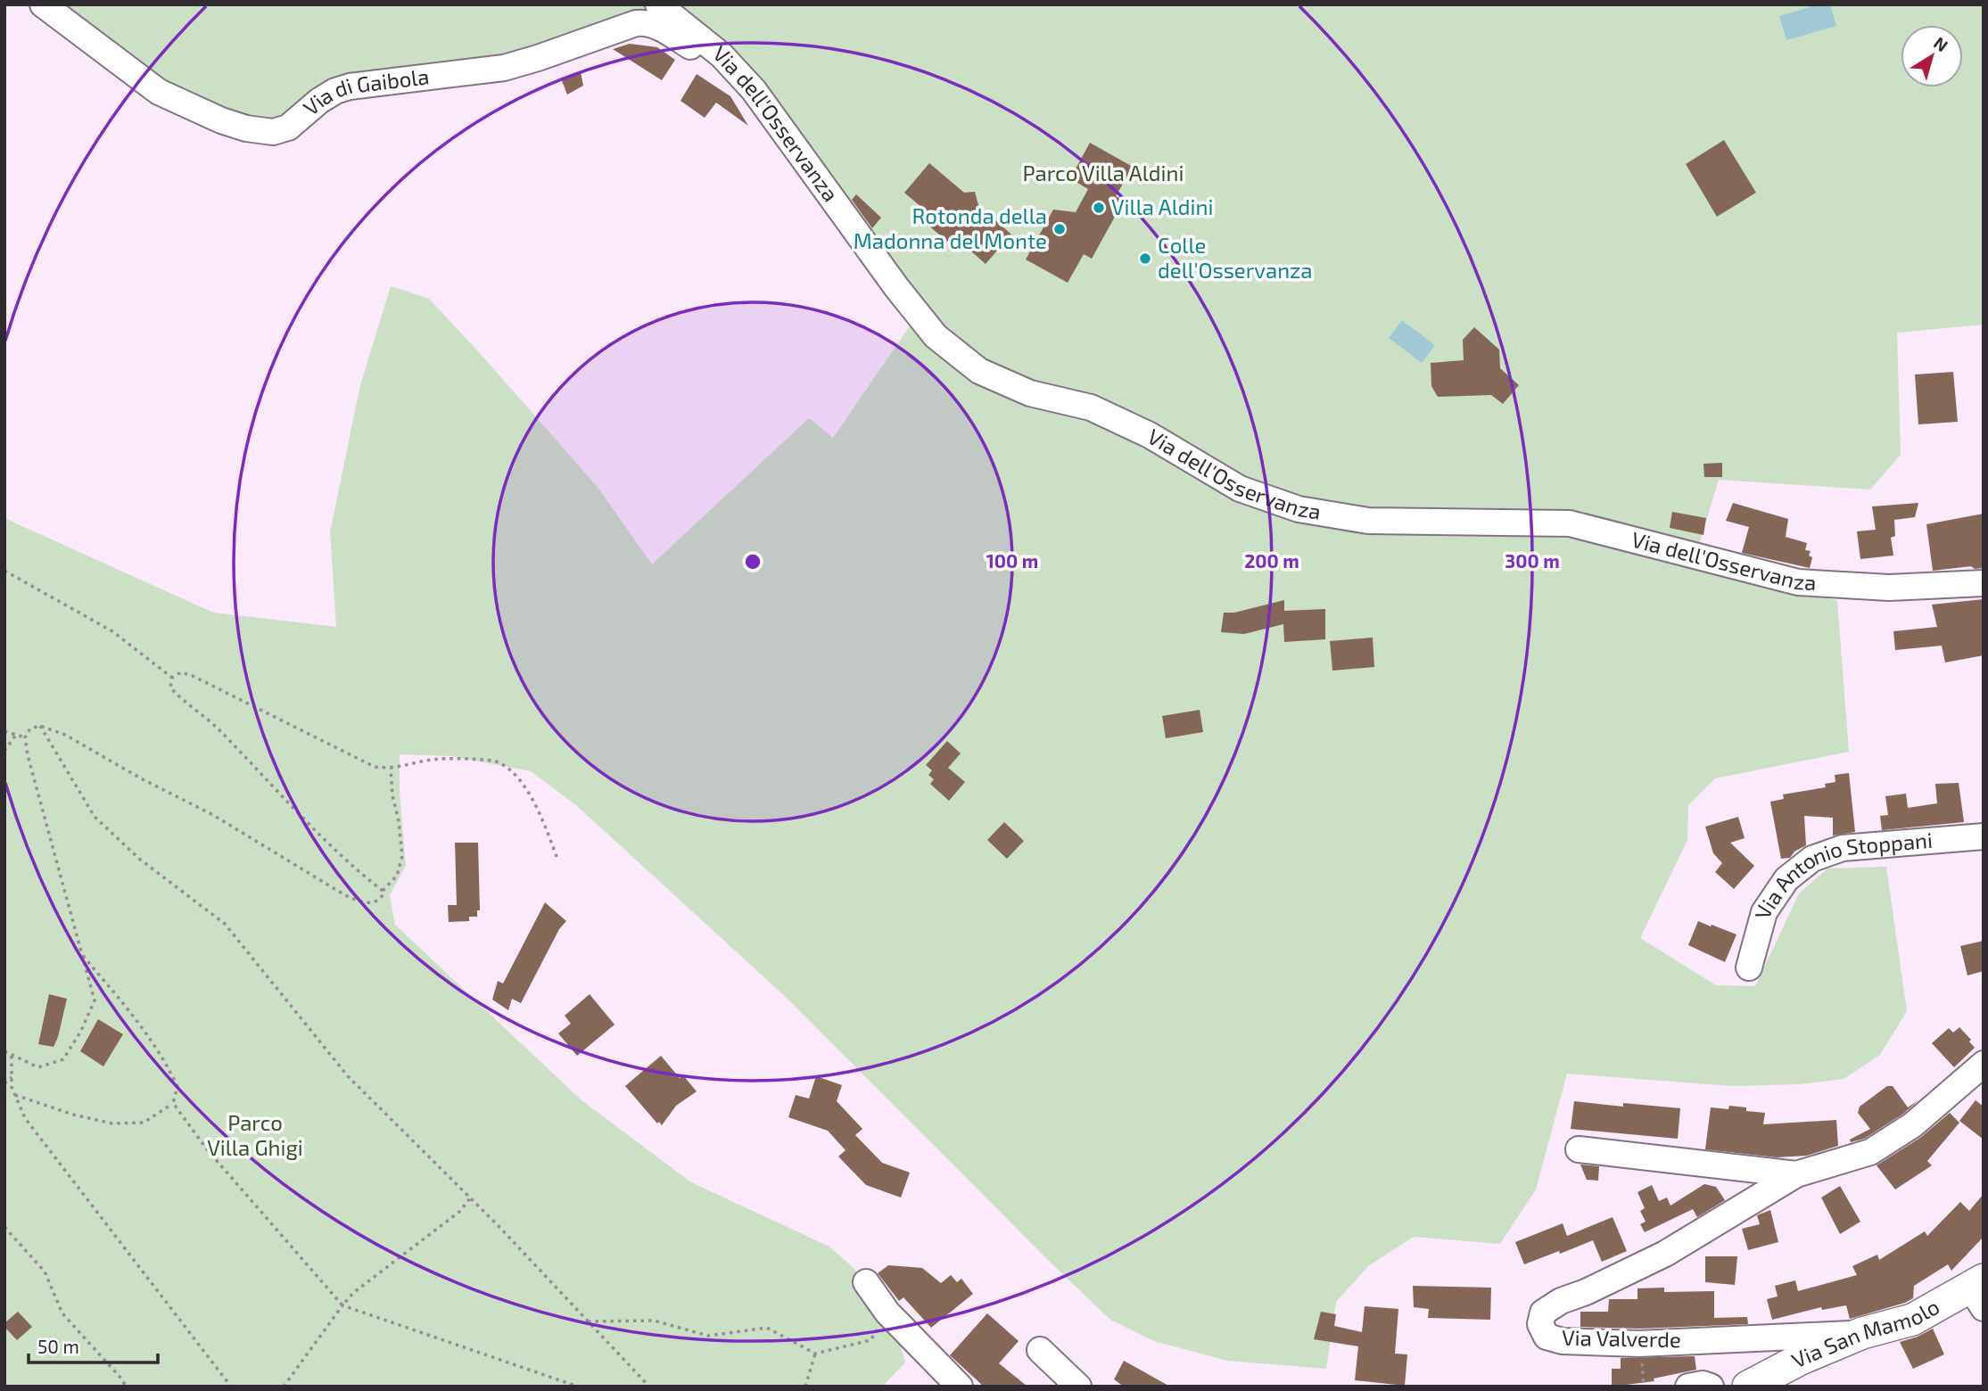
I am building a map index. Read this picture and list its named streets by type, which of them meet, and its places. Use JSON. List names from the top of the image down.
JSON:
{
  "streets": {
    "main road": ["Via San Mamolo"],
    "street": [
      "Via di Gaibola",
      "Via dell'Osservanza",
      "Via Antonio Stoppani",
      "Via Valverde"
    ]
  },
  "crossings": [
    ["Via di Gaibola", "Via dell'Osservanza"],
    ["Via San Mamolo", "Via Valverde"]
  ],
  "parks": ["Parco Villa Aldini", "Parco Villa Ghigi"],
  "places": ["Villa Aldini", "Rotonda della Madonna del Monte", "Colle dell'Osservanza"],
  "scale_bar": "50 m",
  "north": "top right",
  "rings": ["100 m", "200 m", "300 m"]
}
